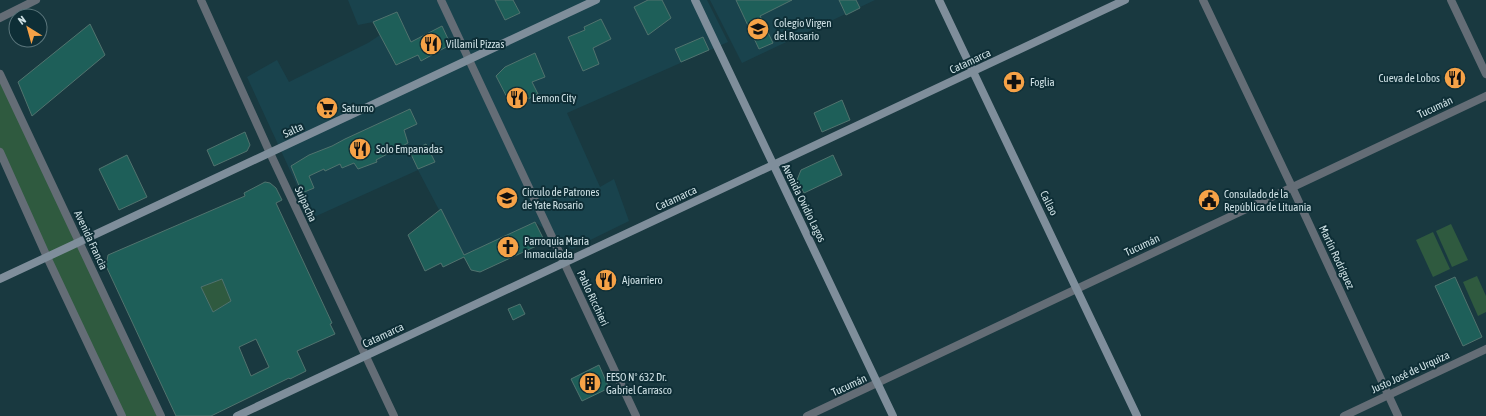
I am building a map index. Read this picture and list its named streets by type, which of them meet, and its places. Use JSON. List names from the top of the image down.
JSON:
{
  "streets": {
    "main road": [
      "Catamarca",
      "Salta",
      "Avenida Ovidio Lagos",
      "Callao"
    ],
    "street": [
      "Tucumán",
      "Suipacha",
      "Avenida Francia",
      "Martín Rodríguez",
      "Pablo Ricchieri",
      "Justo José de Urquiza"
    ]
  },
  "crossings": [
    ["Catamarca", "Avenida Ovidio Lagos"],
    ["Catamarca", "Callao"],
    ["Catamarca", "Suipacha"],
    ["Catamarca", "Pablo Ricchieri"],
    ["Tucumán", "Avenida Ovidio Lagos"],
    ["Tucumán", "Callao"],
    ["Tucumán", "Martín Rodríguez"],
    ["Salta", "Suipacha"],
    ["Salta", "Avenida Francia"],
    ["Salta", "Pablo Ricchieri"],
    ["Martín Rodríguez", "Justo José de Urquiza"]
  ],
  "places": {
    "school or university": ["Colegio Virgen del Rosario", "Círculo de Patrones de Yate Rosario"],
    "restaurant": [
      "Villamil Pizzas",
      "Cueva de Lobos",
      "Lemon City",
      "Solo Empanadas",
      "Ajoarriero"
    ],
    "pharmacy": ["Foglia"],
    "supermarket": ["Saturno"],
    "public building": ["Consulado de la República de Lituania"],
    "church": ["Parroquia María Inmaculada"],
    "building": ["EESO Nº 632 Dr. Gabriel Carrasco"]
  },
  "north": "top left"
}
